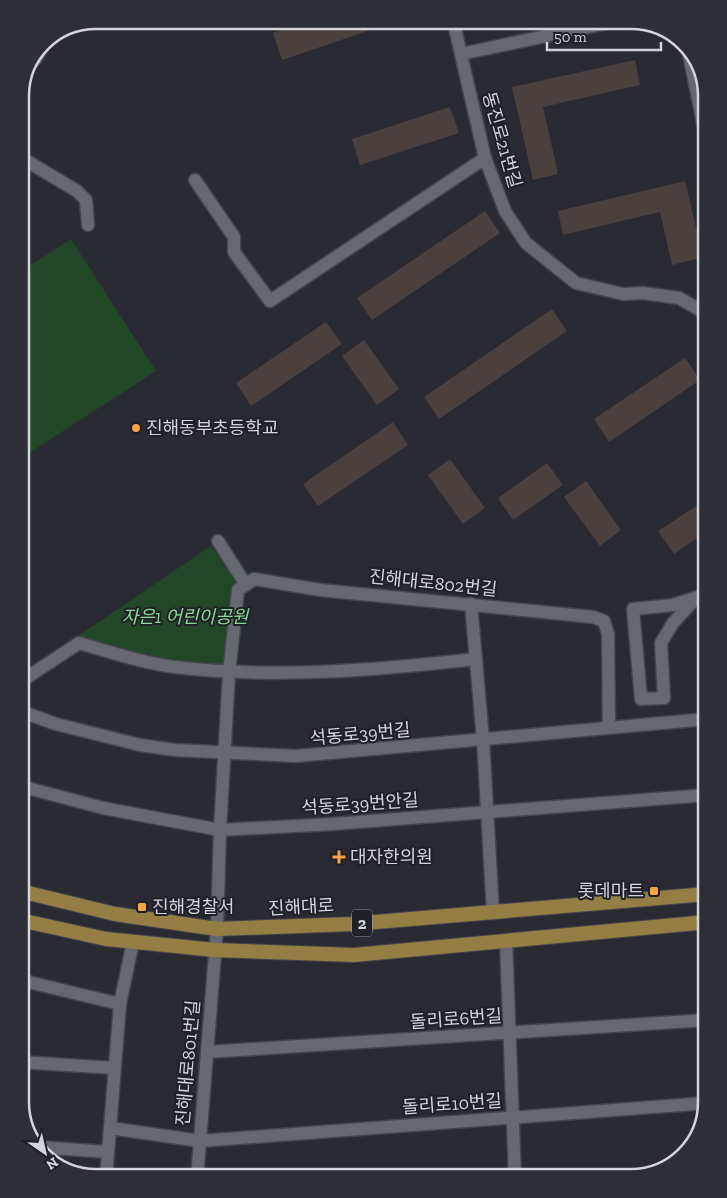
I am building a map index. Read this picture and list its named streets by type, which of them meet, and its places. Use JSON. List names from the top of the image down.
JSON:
{
  "streets": {
    "main road": ["진해대로", "2"],
    "street": [
      "동진로21번길",
      "진해대로802번길",
      "석동로39번길",
      "석동로39번안길",
      "돌리로6번길",
      "진해대로801번길",
      "돌리로10번길"
    ]
  },
  "crossings": [
    ["진해대로802번길", "석동로39번길"],
    ["2", "진해대로801번길"],
    ["돌리로6번길", "진해대로801번길"],
    ["진해대로801번길", "돌리로10번길"]
  ],
  "parks": ["자은1 어린이공원"],
  "places": {
    "other": ["진해동부초등학교"],
    "health": ["대자한의원"],
    "transit": ["롯데마트", "진해경찰서"]
  },
  "scale_bar": "50 m",
  "north": "bottom right"
}
